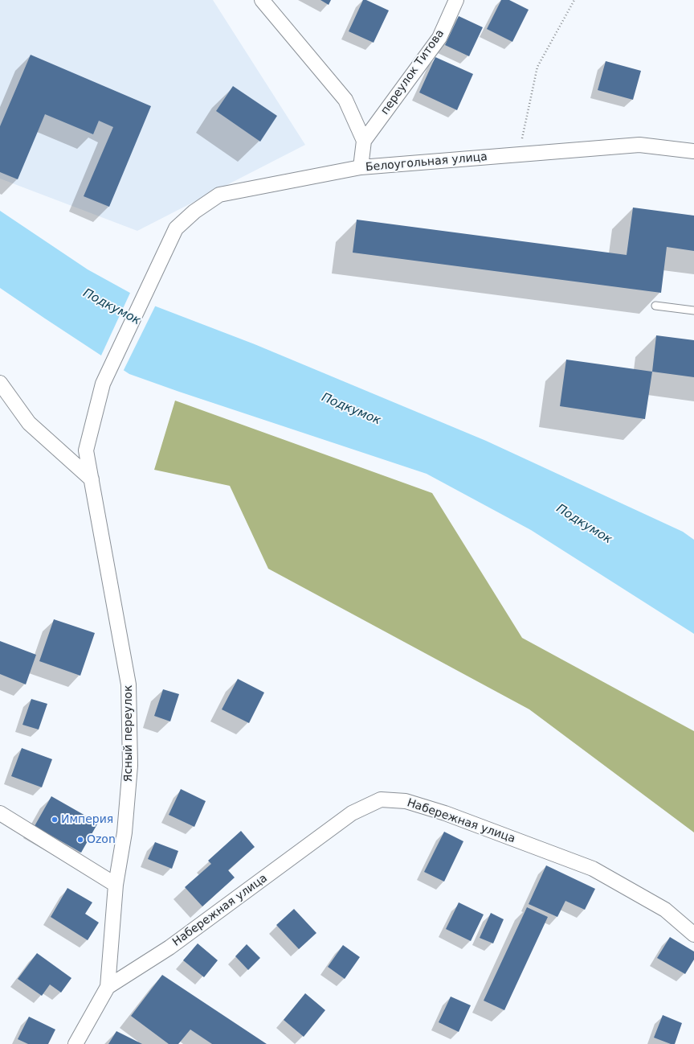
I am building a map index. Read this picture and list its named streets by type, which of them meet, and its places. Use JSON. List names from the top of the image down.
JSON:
{
  "streets": {
    "street": [
      "переулок Титова",
      "Белоугольная улица",
      "Ясный переулок",
      "Набережная улица"
    ]
  },
  "crossings": [
    ["переулок Титова", "Белоугольная улица"],
    ["Белоугольная улица", "Ясный переулок"],
    ["Ясный переулок", "Набережная улица"]
  ],
  "water": ["Подкумок"],
  "places": ["Империя", "Ozon"]
}
